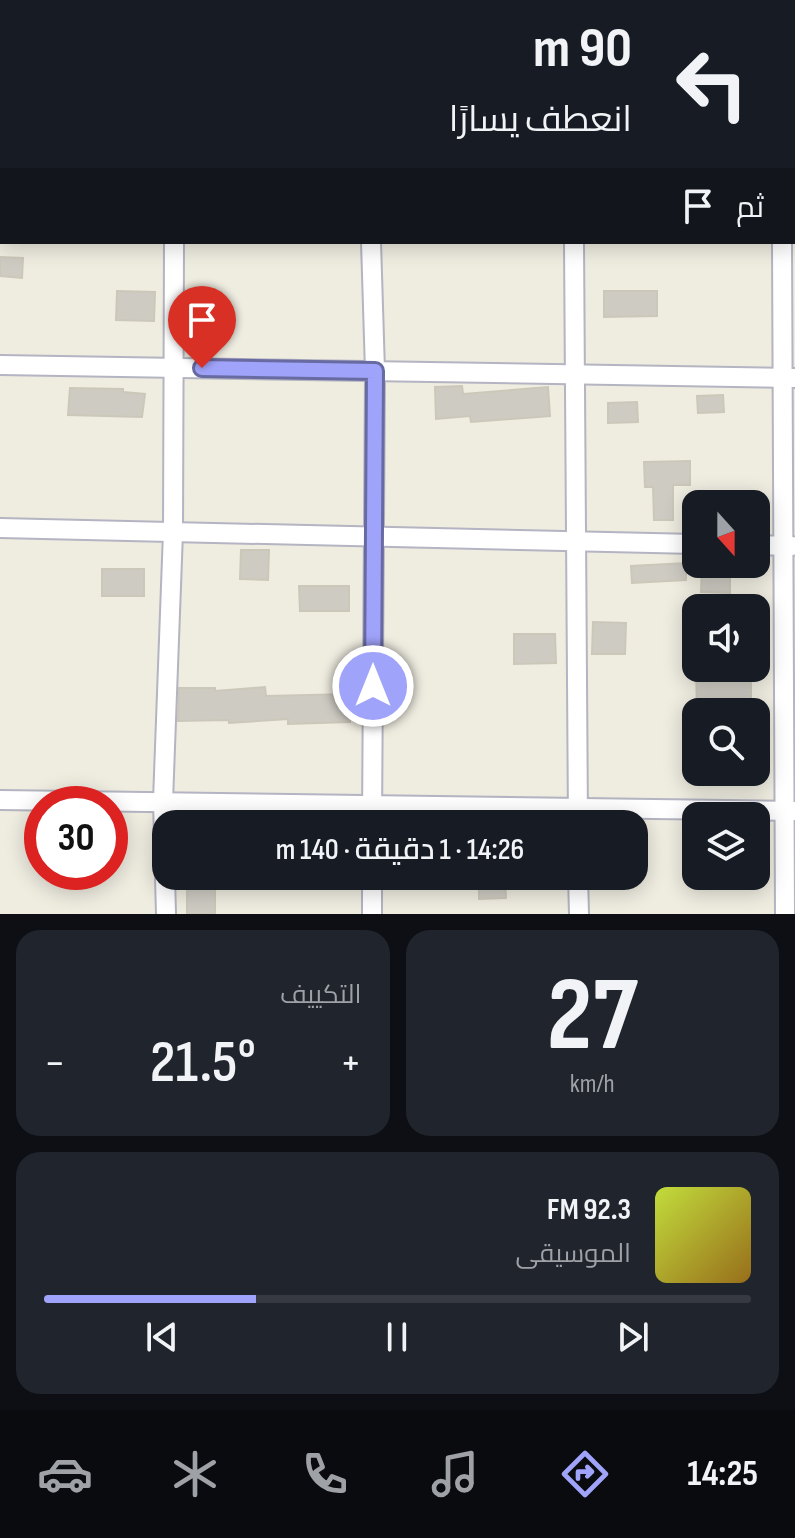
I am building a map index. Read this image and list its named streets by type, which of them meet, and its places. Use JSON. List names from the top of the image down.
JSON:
{
  "north": "bottom",
  "page": {
    "turn": ["90 m", "انعطف يسارًا"],
    "then": "ثم",
    "limit": "30",
    "trip": "14:26 · 1 دقيقة · 140 m",
    "tile": [
      ["27", "km/h"],
      "التكييف"
    ],
    "heat": ["−", "21.5°", "+"],
    "song": ["92.3 FM", "الموسيقى"],
    "tabs": "14:25"
  }
}
